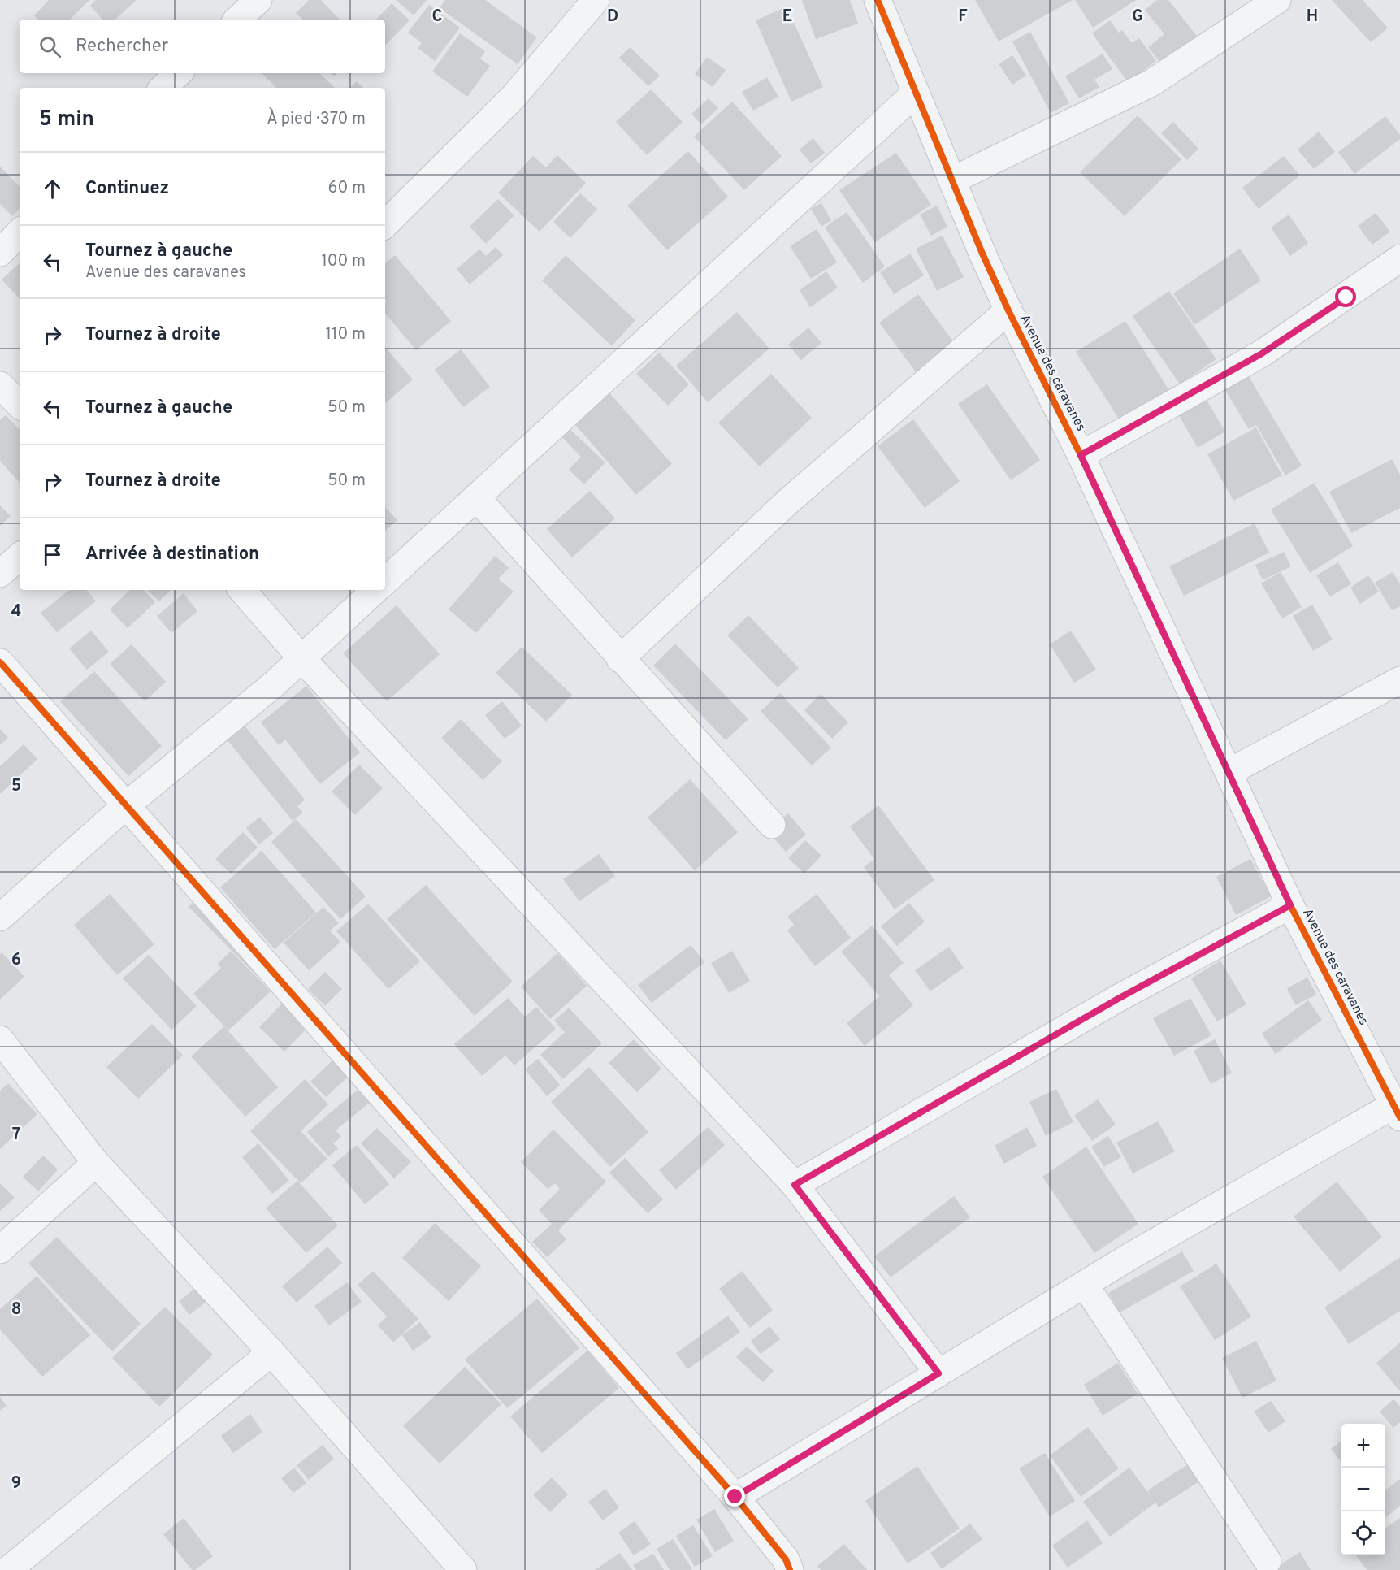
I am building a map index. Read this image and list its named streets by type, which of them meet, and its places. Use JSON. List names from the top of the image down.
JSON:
{
  "streets": {
    "street": ["Avenue des caravanes"]
  },
  "page": {
    "search": "Rechercher",
    "heading": ["5 min", "À pied · 370 m"],
    "list": [
      ["Continuez", "60 m"],
      ["Tournez à gauche", "Avenue des caravanes", "100 m"],
      ["Tournez à droite", "110 m"],
      ["Tournez à gauche", "50 m"],
      ["Tournez à droite", "50 m"],
      "Arrivée à destination"
    ],
    "map_buttons": ["+", "−"]
  },
  "grid": {
    "columns": [
      "C",
      "D",
      "E",
      "F",
      "G",
      "H"
    ],
    "rows": [
      "4",
      "5",
      "6",
      "7",
      "8",
      "9"
    ]
  }
}
